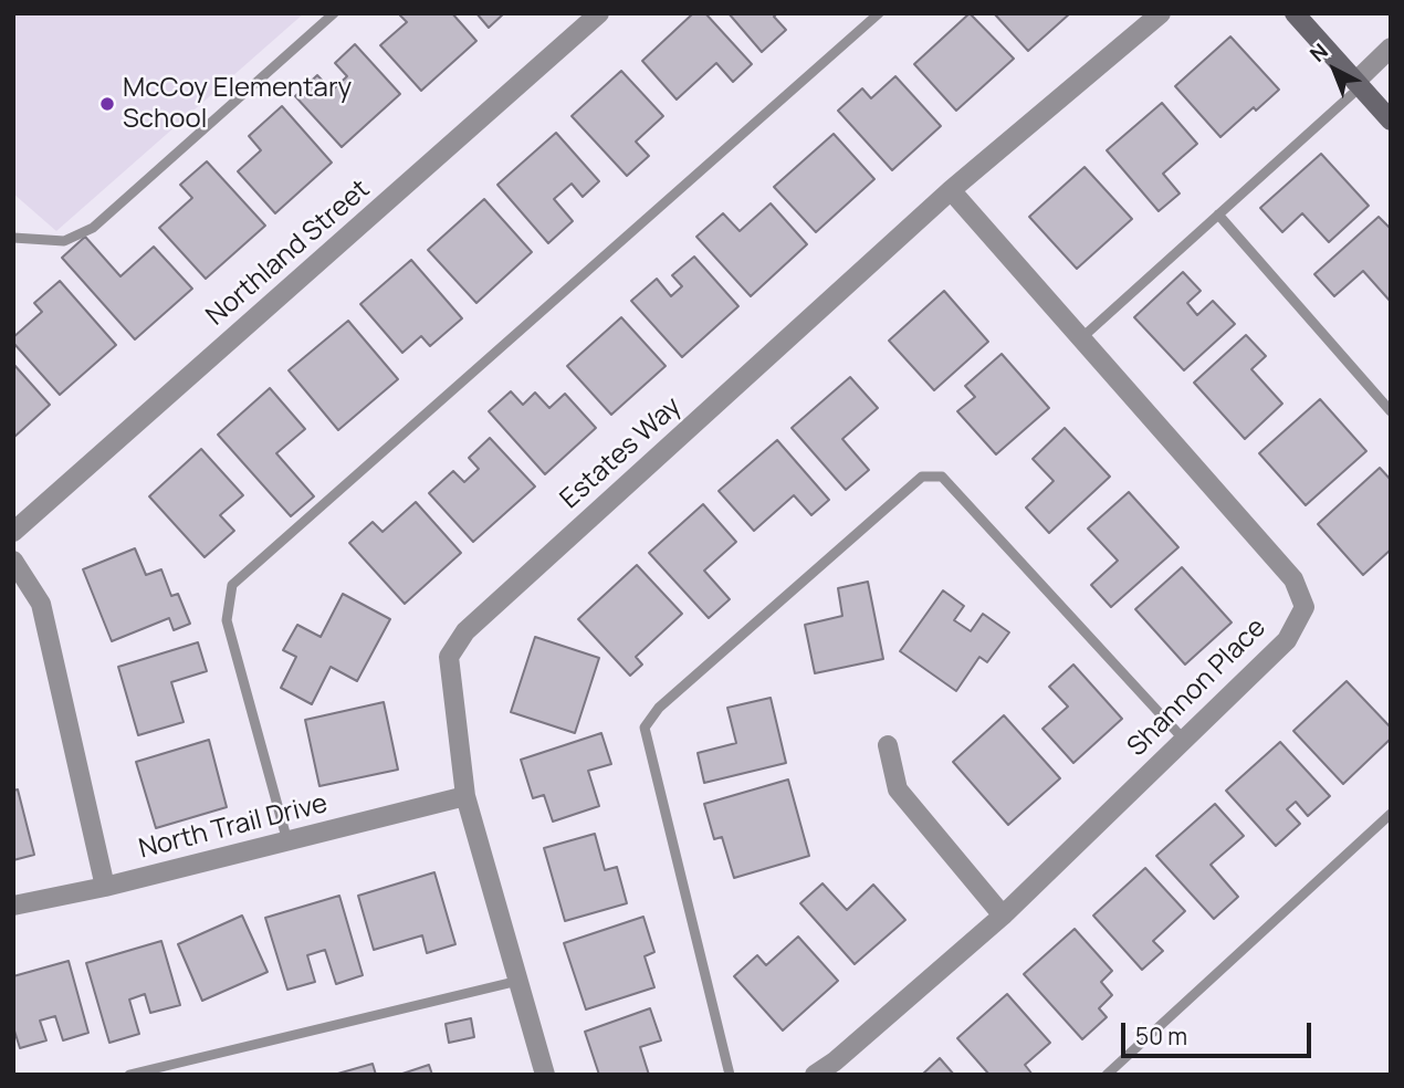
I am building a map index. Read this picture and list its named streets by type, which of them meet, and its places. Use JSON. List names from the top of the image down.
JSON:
{
  "streets": {
    "street": [
      "Northland Street",
      "Estates Way",
      "Shannon Place",
      "North Trail Drive"
    ]
  },
  "crossings": [
    ["Estates Way", "Shannon Place"],
    ["Estates Way", "North Trail Drive"]
  ],
  "places": ["McCoy Elementary School"],
  "scale_bar": "50 m",
  "north": "top left"
}
